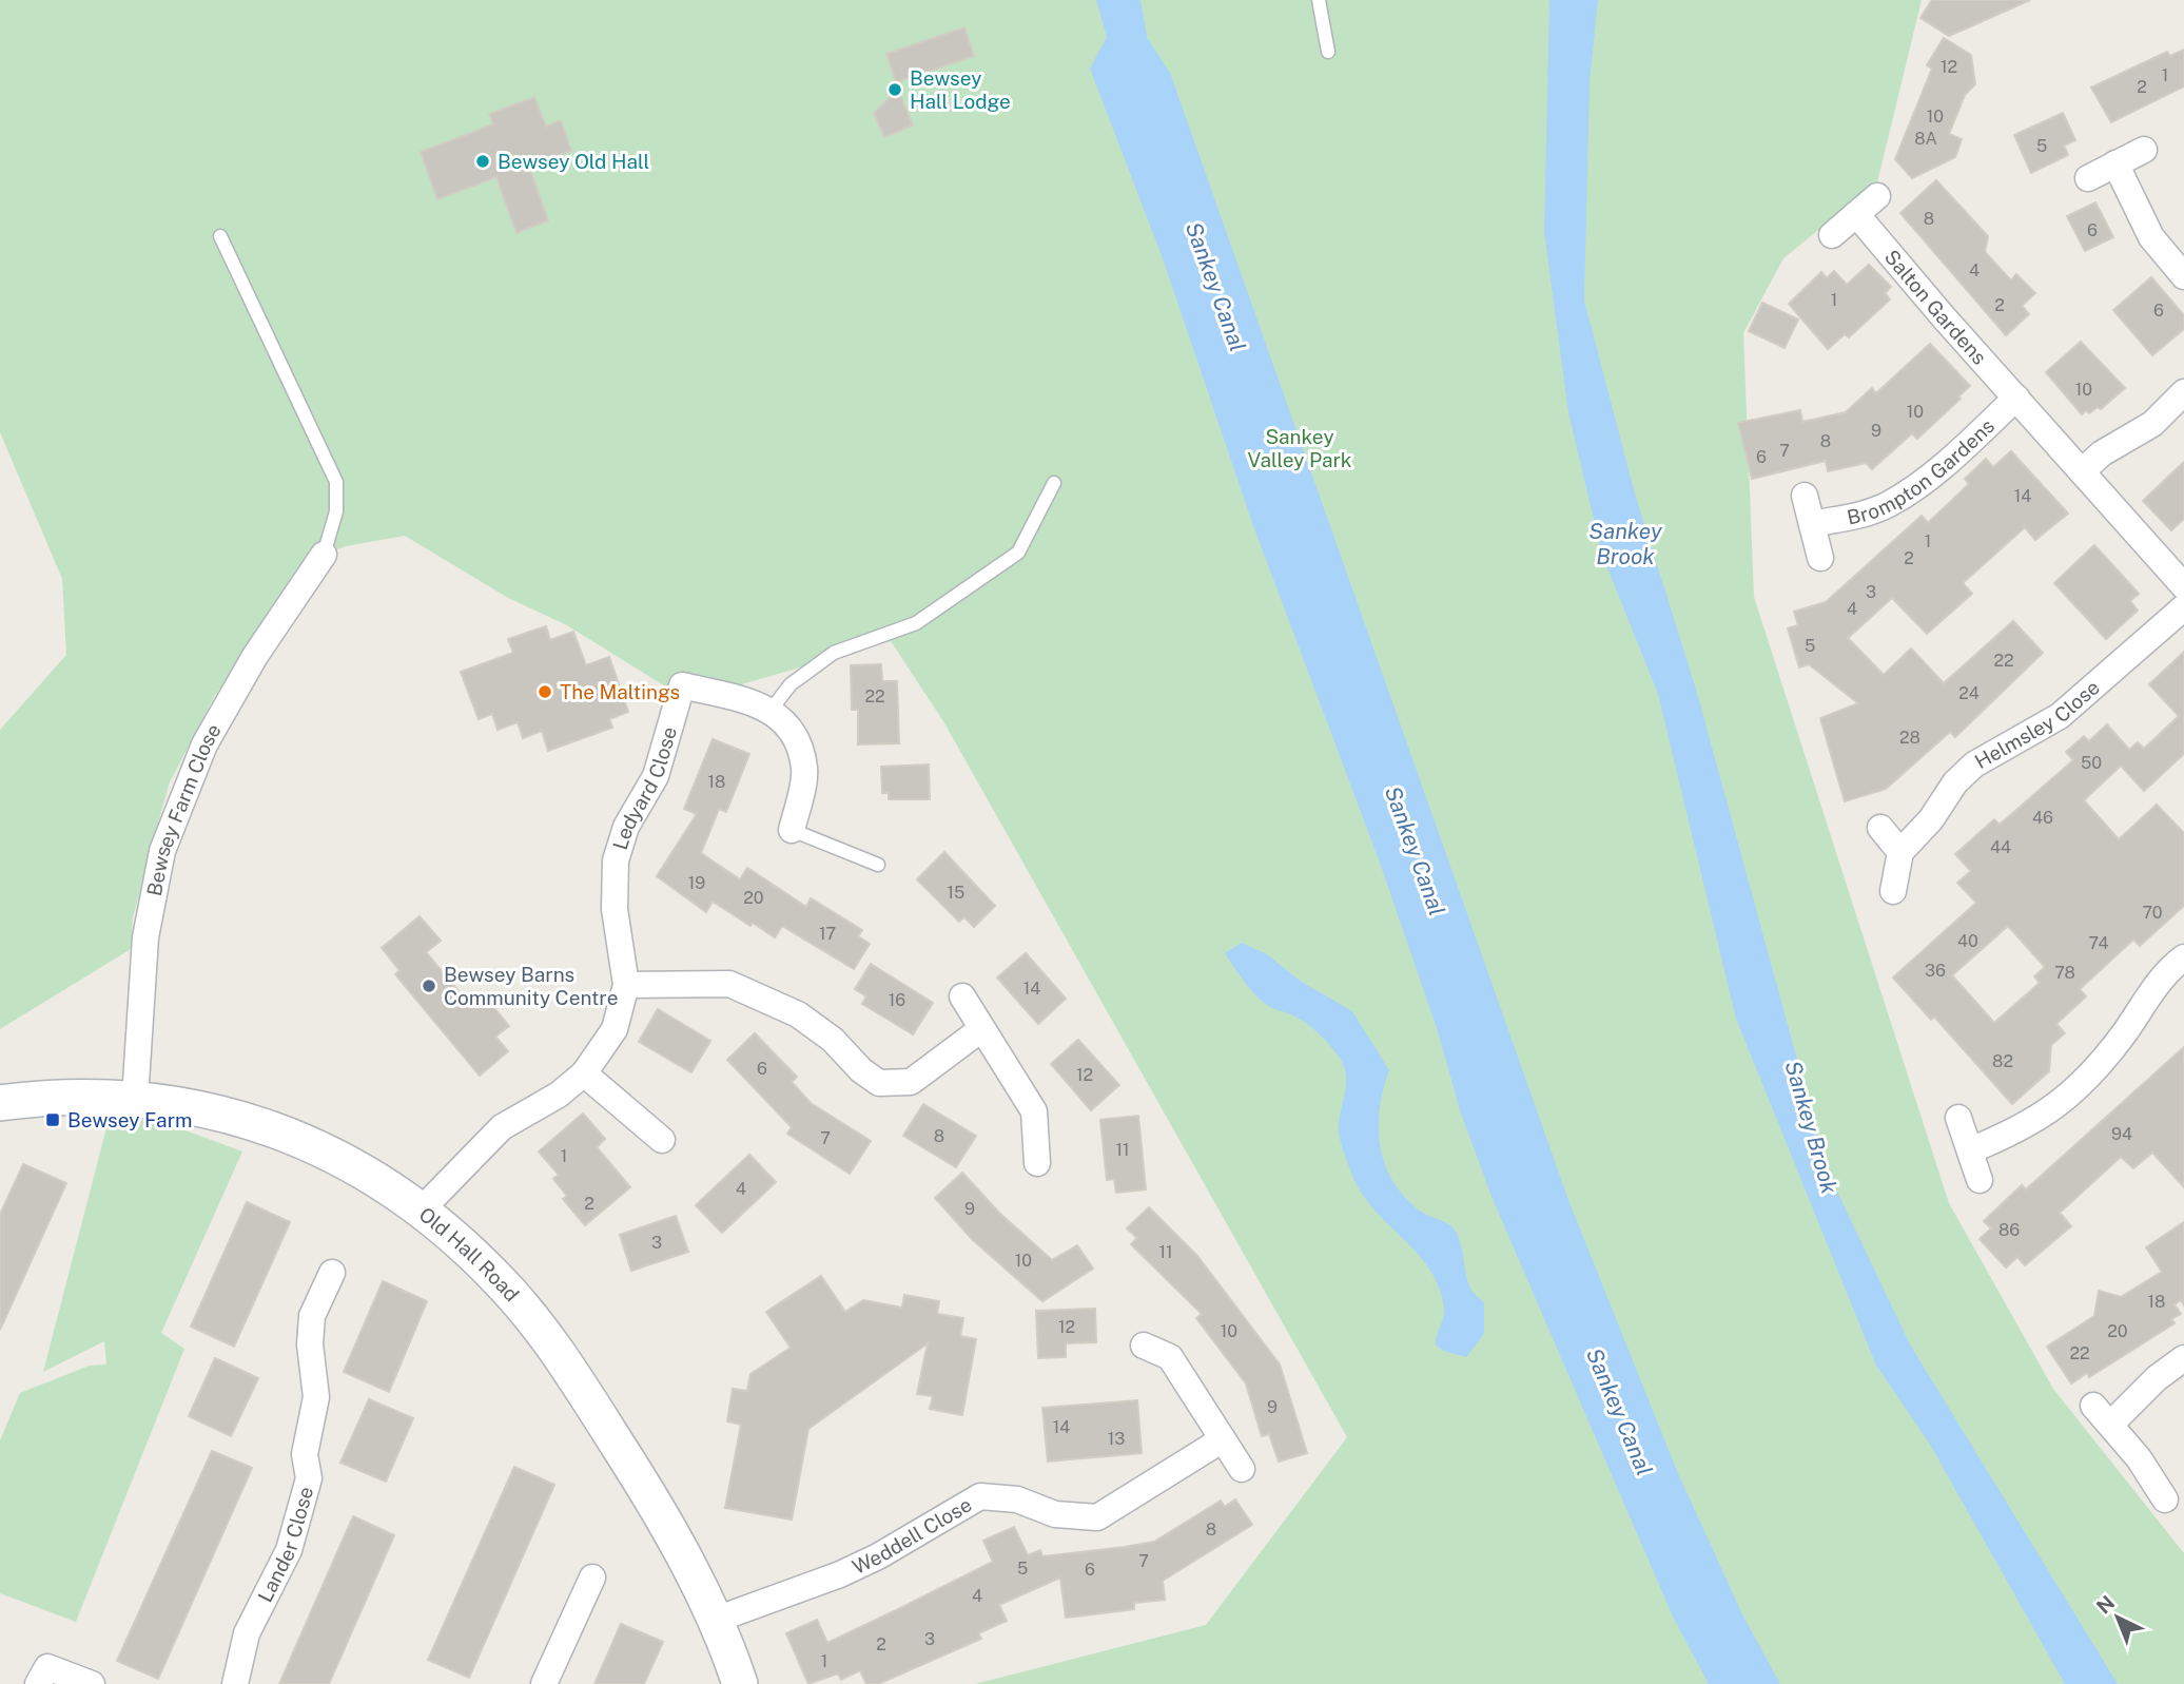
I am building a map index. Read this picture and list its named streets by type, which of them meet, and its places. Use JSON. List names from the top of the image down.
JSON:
{
  "streets": {
    "street": [
      "Salton Gardens",
      "Brompton Gardens",
      "Helmsley Close",
      "Ledyard Close",
      "Bewsey Farm Close",
      "Old Hall Road",
      "Weddell Close",
      "Lander Close"
    ]
  },
  "crossings": [
    ["Salton Gardens", "Brompton Gardens"],
    ["Ledyard Close", "Old Hall Road"],
    ["Bewsey Farm Close", "Old Hall Road"],
    ["Old Hall Road", "Weddell Close"]
  ],
  "water": ["Sankey Canal", "Sankey Brook"],
  "parks": ["Sankey Valley Park"],
  "places": {
    "other": [
      "Bewsey Hall Lodge",
      "Bewsey Old Hall",
      "The Maltings",
      "Bewsey Barns Community Centre"
    ],
    "transit": ["Bewsey Farm"]
  },
  "house_numbers": [
    "12",
    "1",
    "2",
    "10",
    "8A",
    "5",
    "8",
    "6",
    "4",
    "1",
    "2",
    "6",
    "10",
    "10",
    "9",
    "8",
    "7",
    "6",
    "14",
    "1",
    "2",
    "3",
    "4",
    "5",
    "22",
    "24",
    "22",
    "28",
    "50",
    "18",
    "46",
    "44",
    "19",
    "15",
    "20",
    "70",
    "17",
    "40",
    "74",
    "36",
    "78",
    "14",
    "16",
    "82",
    "6",
    "12",
    "94",
    "8",
    "7",
    "11",
    "1",
    "4",
    "2",
    "9",
    "86",
    "3",
    "11",
    "10",
    "18",
    "12",
    "10",
    "20",
    "22",
    "9",
    "14",
    "13",
    "8",
    "7",
    "5",
    "6",
    "4",
    "3",
    "2",
    "1"
  ],
  "north": "top left"
}
